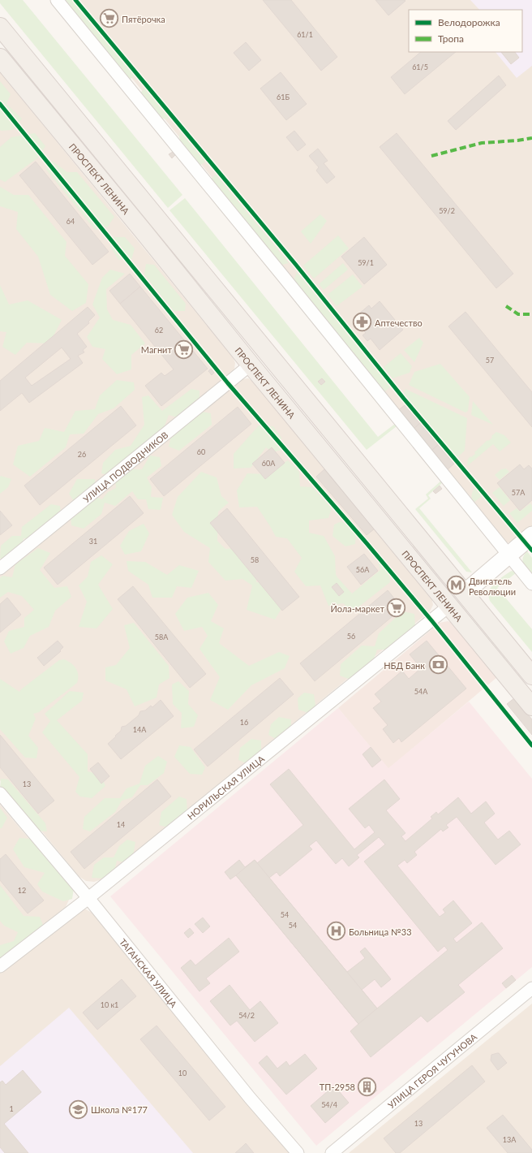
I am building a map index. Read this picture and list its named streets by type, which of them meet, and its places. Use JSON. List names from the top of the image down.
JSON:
{
  "streets": {
    "main road": ["ПРОСПЕКТ ЛЕНИНА"],
    "street": [
      "УЛИЦА ПОДВОДНИКОВ",
      "НОРИЛЬСКАЯ УЛИЦА",
      "ТАГАНСКАЯ УЛИЦА",
      "УЛИЦА ГЕРОЯ ЧУГУНОВА"
    ]
  },
  "crossings": [
    ["ПРОСПЕКТ ЛЕНИНА", "УЛИЦА ПОДВОДНИКОВ"],
    ["ПРОСПЕКТ ЛЕНИНА", "НОРИЛЬСКАЯ УЛИЦА"],
    ["НОРИЛЬСКАЯ УЛИЦА", "ТАГАНСКАЯ УЛИЦА"]
  ],
  "places": {
    "supermarket": ["Пятёрочка", "Магнит", "Йола-маркет"],
    "pharmacy": ["Аптечество"],
    "metro station": ["Двигатель Революции"],
    "bank": ["НБД Банк"],
    "hospital": ["Больница №33"],
    "building": ["ТП-2958"],
    "school or university": ["Школа №177"]
  },
  "house_numbers": [
    "61/1",
    "61/5",
    "61Б",
    "59/2",
    "64",
    "59/1",
    "62",
    "57",
    "60",
    "26",
    "60А",
    "57А",
    "31",
    "58",
    "56А",
    "56",
    "58А",
    "54А",
    "16",
    "14А",
    "13",
    "14",
    "12",
    "54",
    "54",
    "10 к1",
    "54/2",
    "10",
    "54/4",
    "1",
    "13",
    "13А"
  ],
  "legend": ["Велодорожка", "Тропа"]
}
